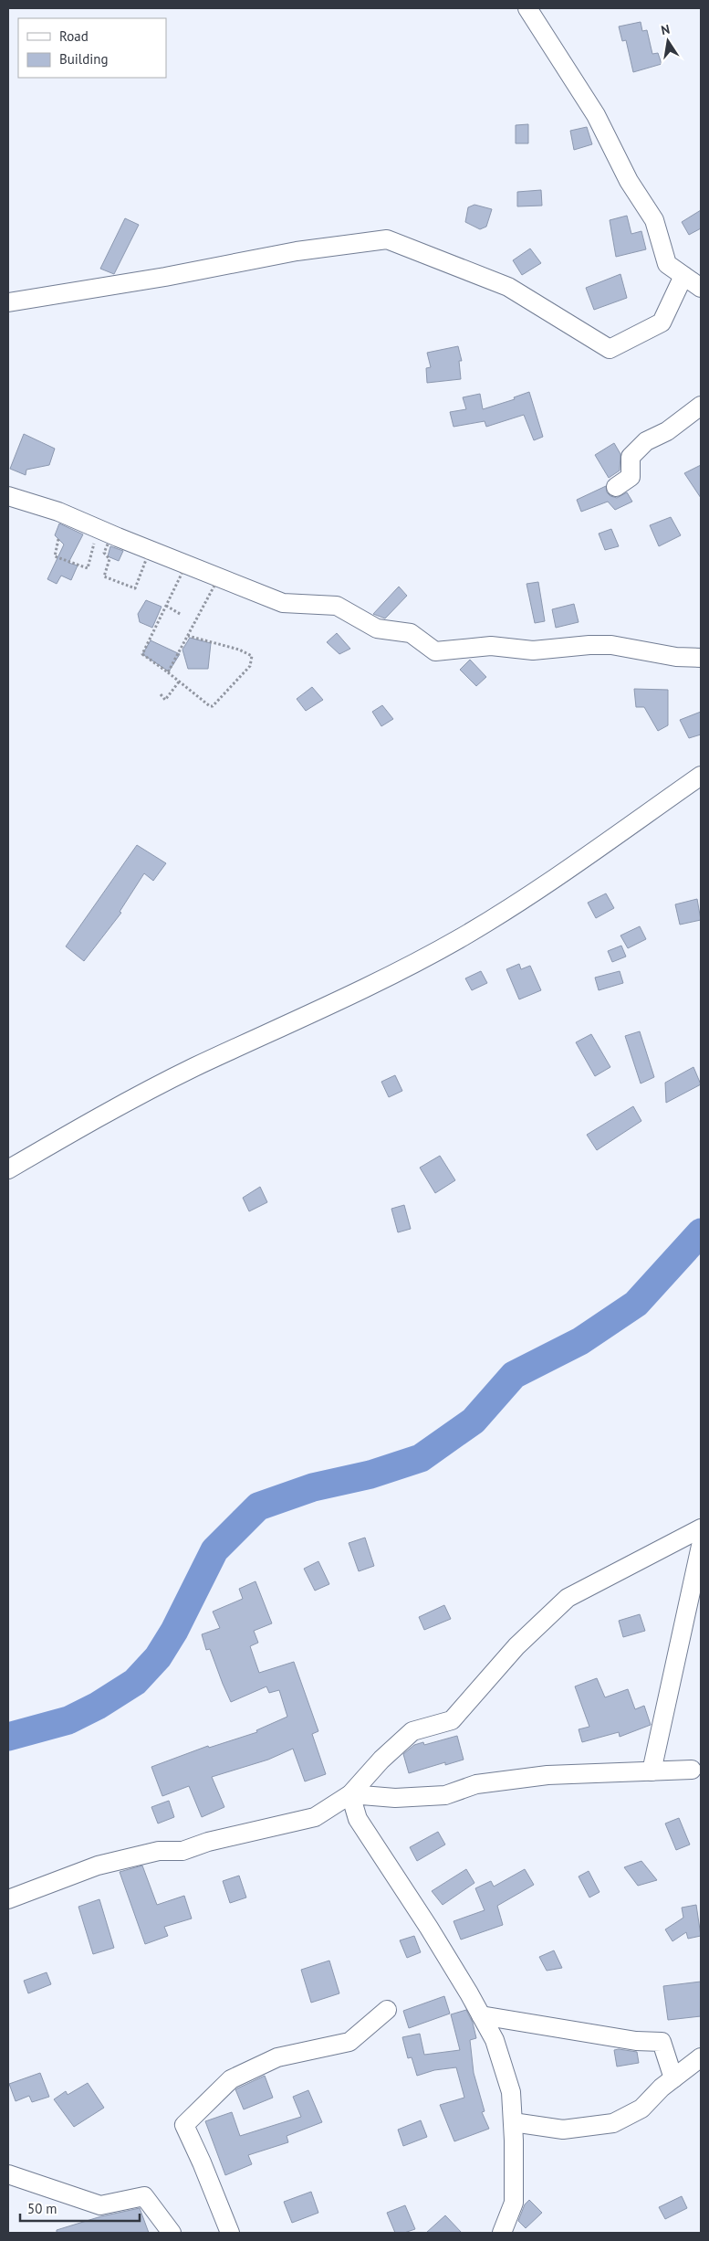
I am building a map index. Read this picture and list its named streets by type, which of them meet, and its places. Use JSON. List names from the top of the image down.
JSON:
{
  "legend": ["Road", "Building"],
  "scale_bar": "50 m",
  "north": "top"
}
